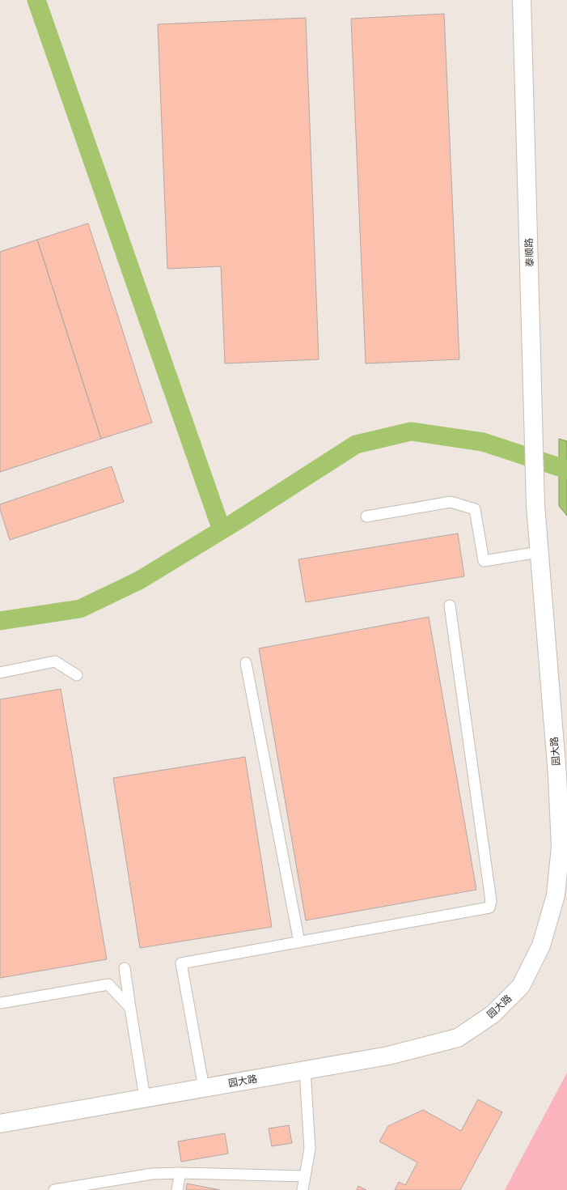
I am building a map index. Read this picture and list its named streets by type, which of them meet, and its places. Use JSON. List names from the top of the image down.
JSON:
{
  "streets": {
    "street": ["泰顺路", "园大路"]
  },
  "crossings": [
    ["泰顺路", "园大路"]
  ]
}
